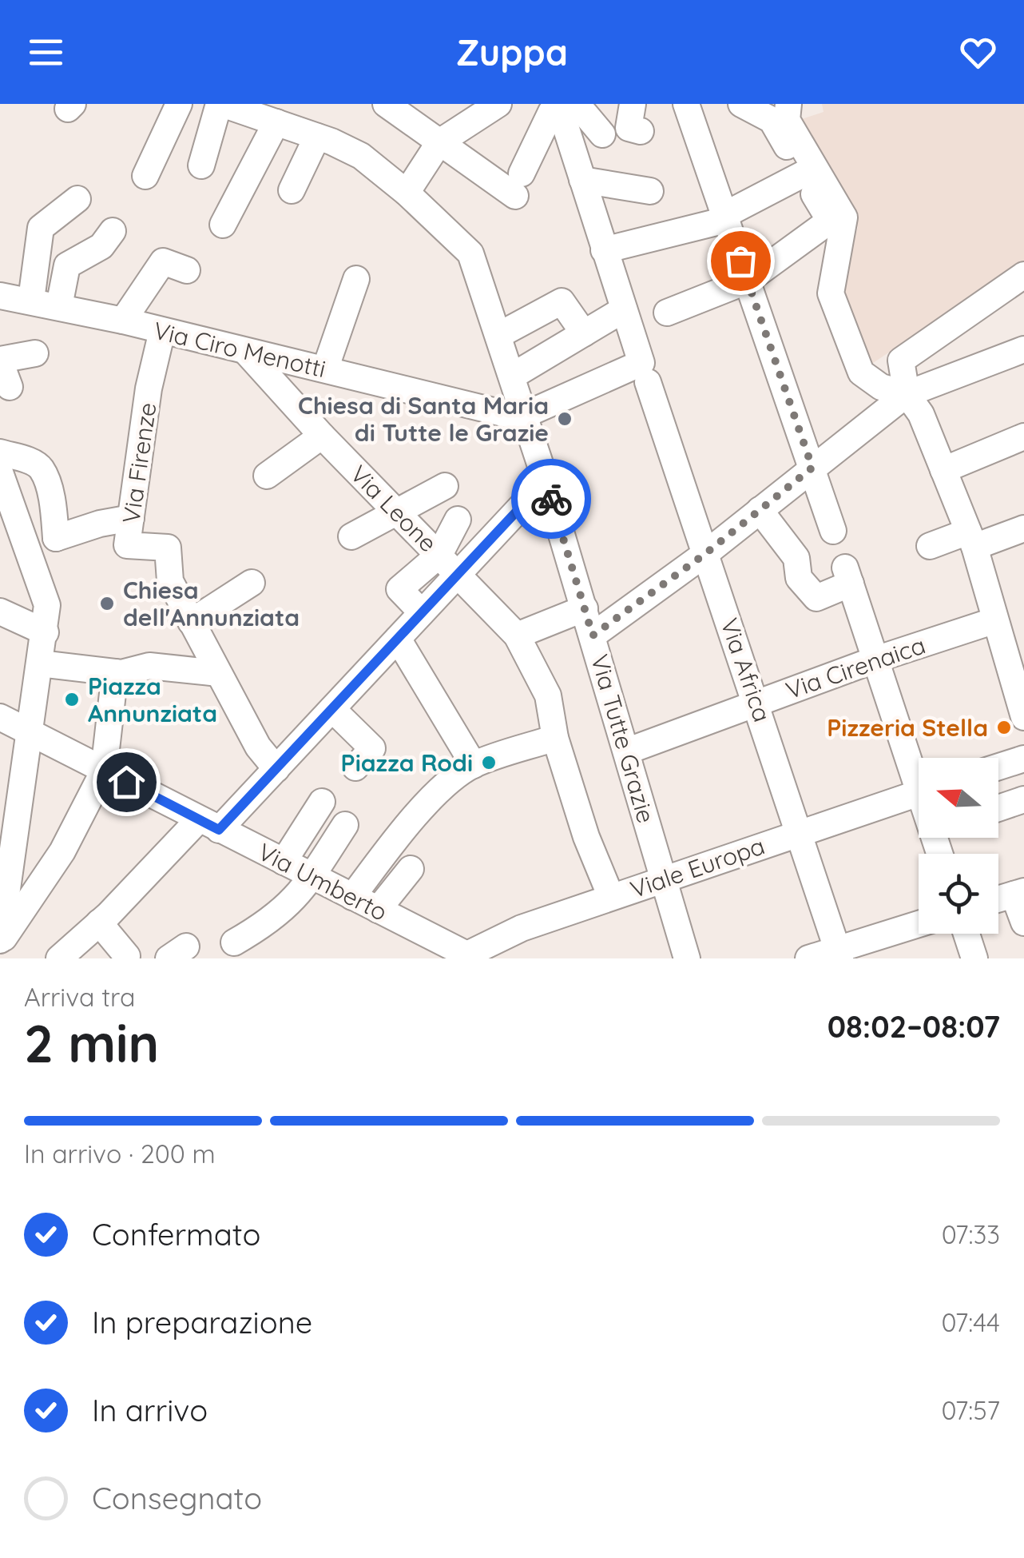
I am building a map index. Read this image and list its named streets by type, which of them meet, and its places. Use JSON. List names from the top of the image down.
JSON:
{
  "streets": {
    "street": [
      "Via Ciro Menotti",
      "Via Firenze",
      "Via Leone",
      "Via Cirenaica",
      "Via Africa",
      "Via Tutte Grazie",
      "Viale Europa",
      "Via Umberto"
    ]
  },
  "crossings": [
    ["Via Ciro Menotti", "Via Firenze"],
    ["Via Ciro Menotti", "Via Leone"],
    ["Via Ciro Menotti", "Via Tutte Grazie"],
    ["Via Leone", "Viale Europa"],
    ["Via Cirenaica", "Via Africa"],
    ["Via Cirenaica", "Via Tutte Grazie"],
    ["Via Africa", "Viale Europa"],
    ["Via Tutte Grazie", "Viale Europa"],
    ["Viale Europa", "Via Umberto"]
  ],
  "places": [
    "Chiesa di Santa Maria di Tutte le Grazie",
    "Chiesa dell'Annunziata",
    "Piazza Annunziata",
    "Pizzeria Stella",
    "Piazza Rodi"
  ],
  "north": "left",
  "page": {
    "header": "Zuppa",
    "heading": ["2 min", "Arriva tra", "08:02–08:07"],
    "bar": "In arrivo · 200 m",
    "list": [
      ["Confermato", "07:33"],
      ["In preparazione", "07:44"],
      ["In arrivo", "07:57"],
      "Consegnato"
    ]
  }
}
